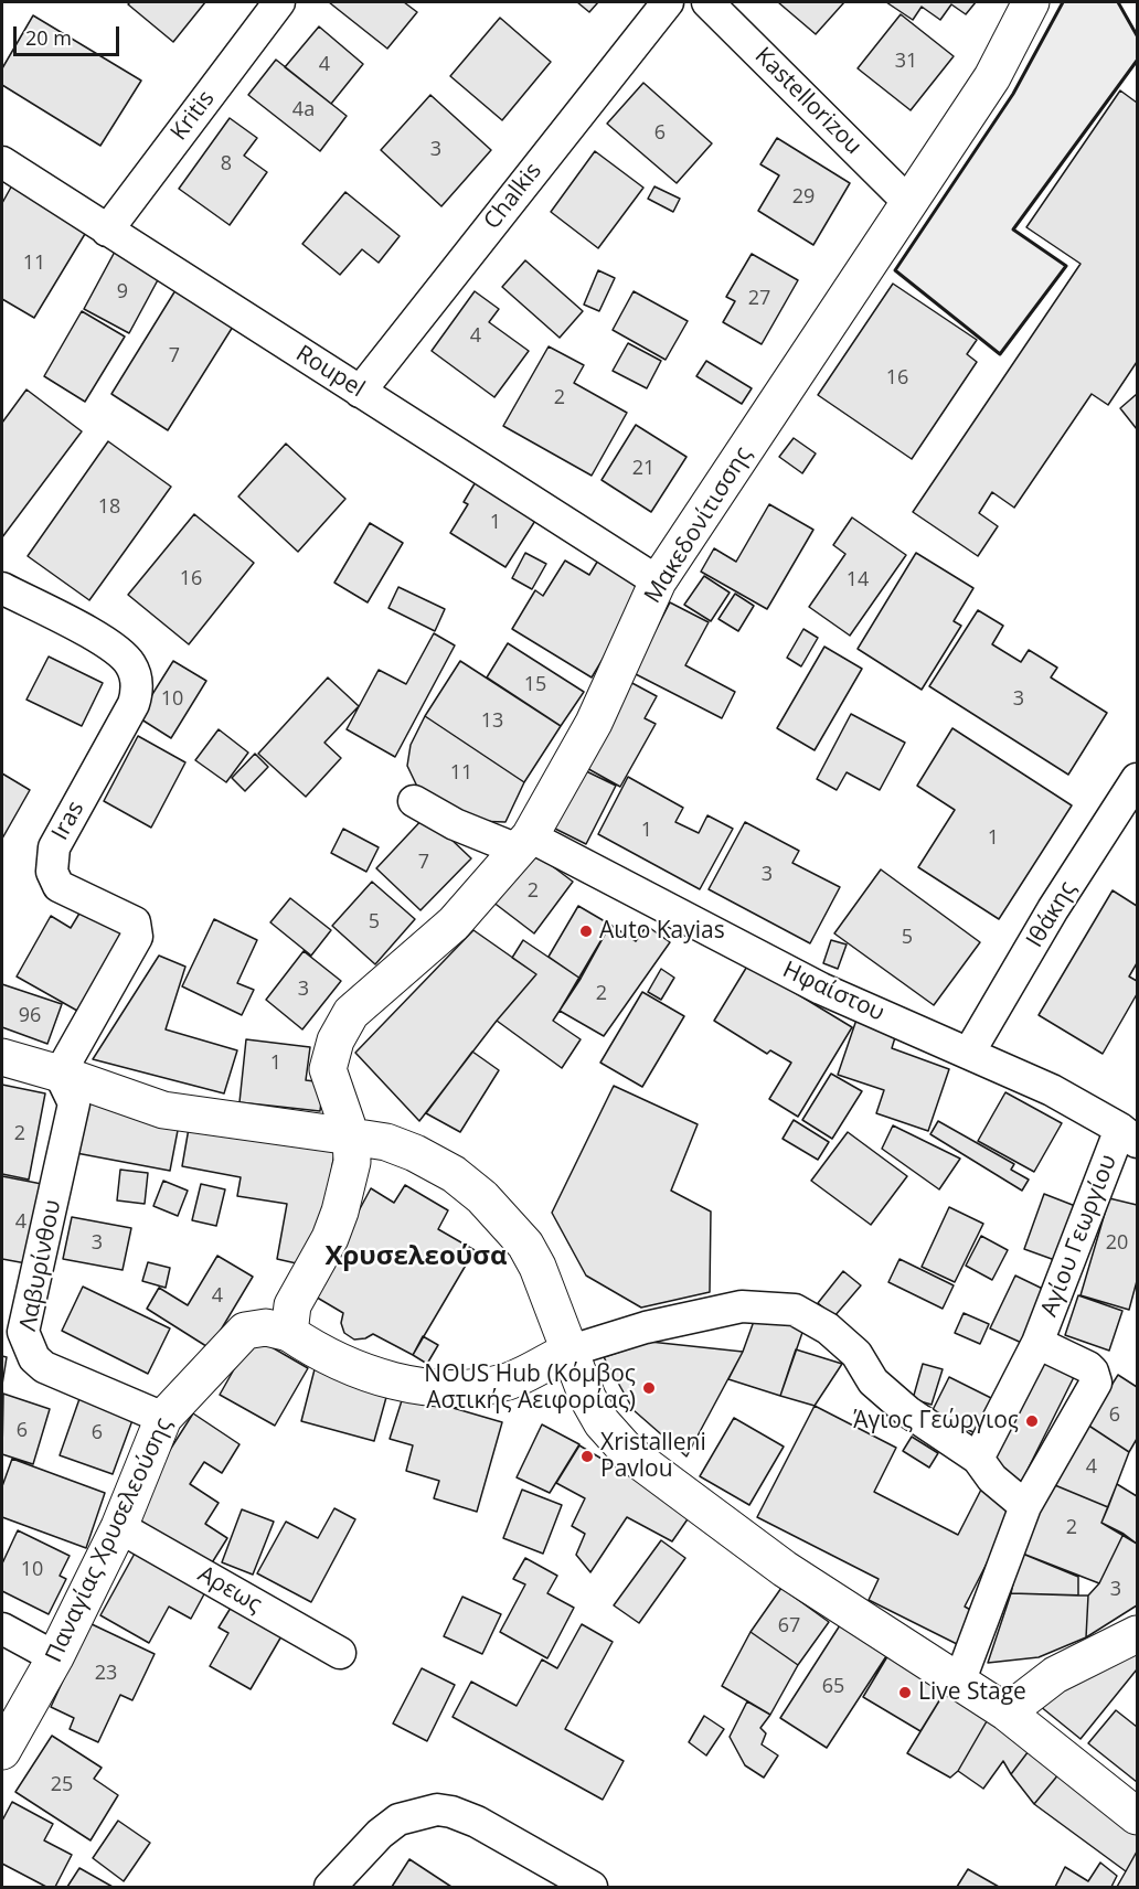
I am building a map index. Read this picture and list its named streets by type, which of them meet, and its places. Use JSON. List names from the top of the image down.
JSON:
{
  "streets": {
    "main road": ["Μακεδονίτισσης", "Παναγίας Χρυσελεούσης"],
    "street": [
      "Kastellorizou",
      "Kritis",
      "Chalkis",
      "Roupel",
      "Iras",
      "Ιθάκης",
      "Ηφαίστου",
      "Αγίου Γεωργίου",
      "Λαβυρίνθου",
      "Αρεως"
    ]
  },
  "crossings": [
    ["Kastellorizou", "Μακεδονίτισσης"],
    ["Kritis", "Roupel"],
    ["Chalkis", "Roupel"],
    ["Roupel", "Μακεδονίτισσης"],
    ["Μακεδονίτισσης", "Ηφαίστου"],
    ["Μακεδονίτισσης", "Παναγίας Χρυσελεούσης"],
    ["Iras", "Λαβυρίνθου"],
    ["Ιθάκης", "Ηφαίστου"],
    ["Ηφαίστου", "Αγίου Γεωργίου"],
    ["Λαβυρίνθου", "Παναγίας Χρυσελεούσης"],
    ["Παναγίας Χρυσελεούσης", "Αρεως"]
  ],
  "districts": ["Χρυσελεούσα"],
  "places": [
    "Auto Kayias",
    "NOUS Hub (Κόμβος Αστικής Αειφορίας)",
    "Άγιος Γεώργιος",
    "Xristalleni Pavlou",
    "Live Stage"
  ],
  "house_numbers": [
    "31",
    "4",
    "4a",
    "6",
    "3",
    "8",
    "29",
    "11",
    "9",
    "27",
    "4",
    "7",
    "16",
    "2",
    "21",
    "18",
    "1",
    "16",
    "14",
    "15",
    "10",
    "3",
    "13",
    "11",
    "1",
    "1",
    "7",
    "3",
    "2",
    "5",
    "5",
    "3",
    "2",
    "96",
    "1",
    "2",
    "4",
    "3",
    "20",
    "4",
    "6",
    "6",
    "6",
    "4",
    "2",
    "10",
    "3",
    "67",
    "23",
    "65",
    "25"
  ],
  "scale_bar": "20 m"
}
